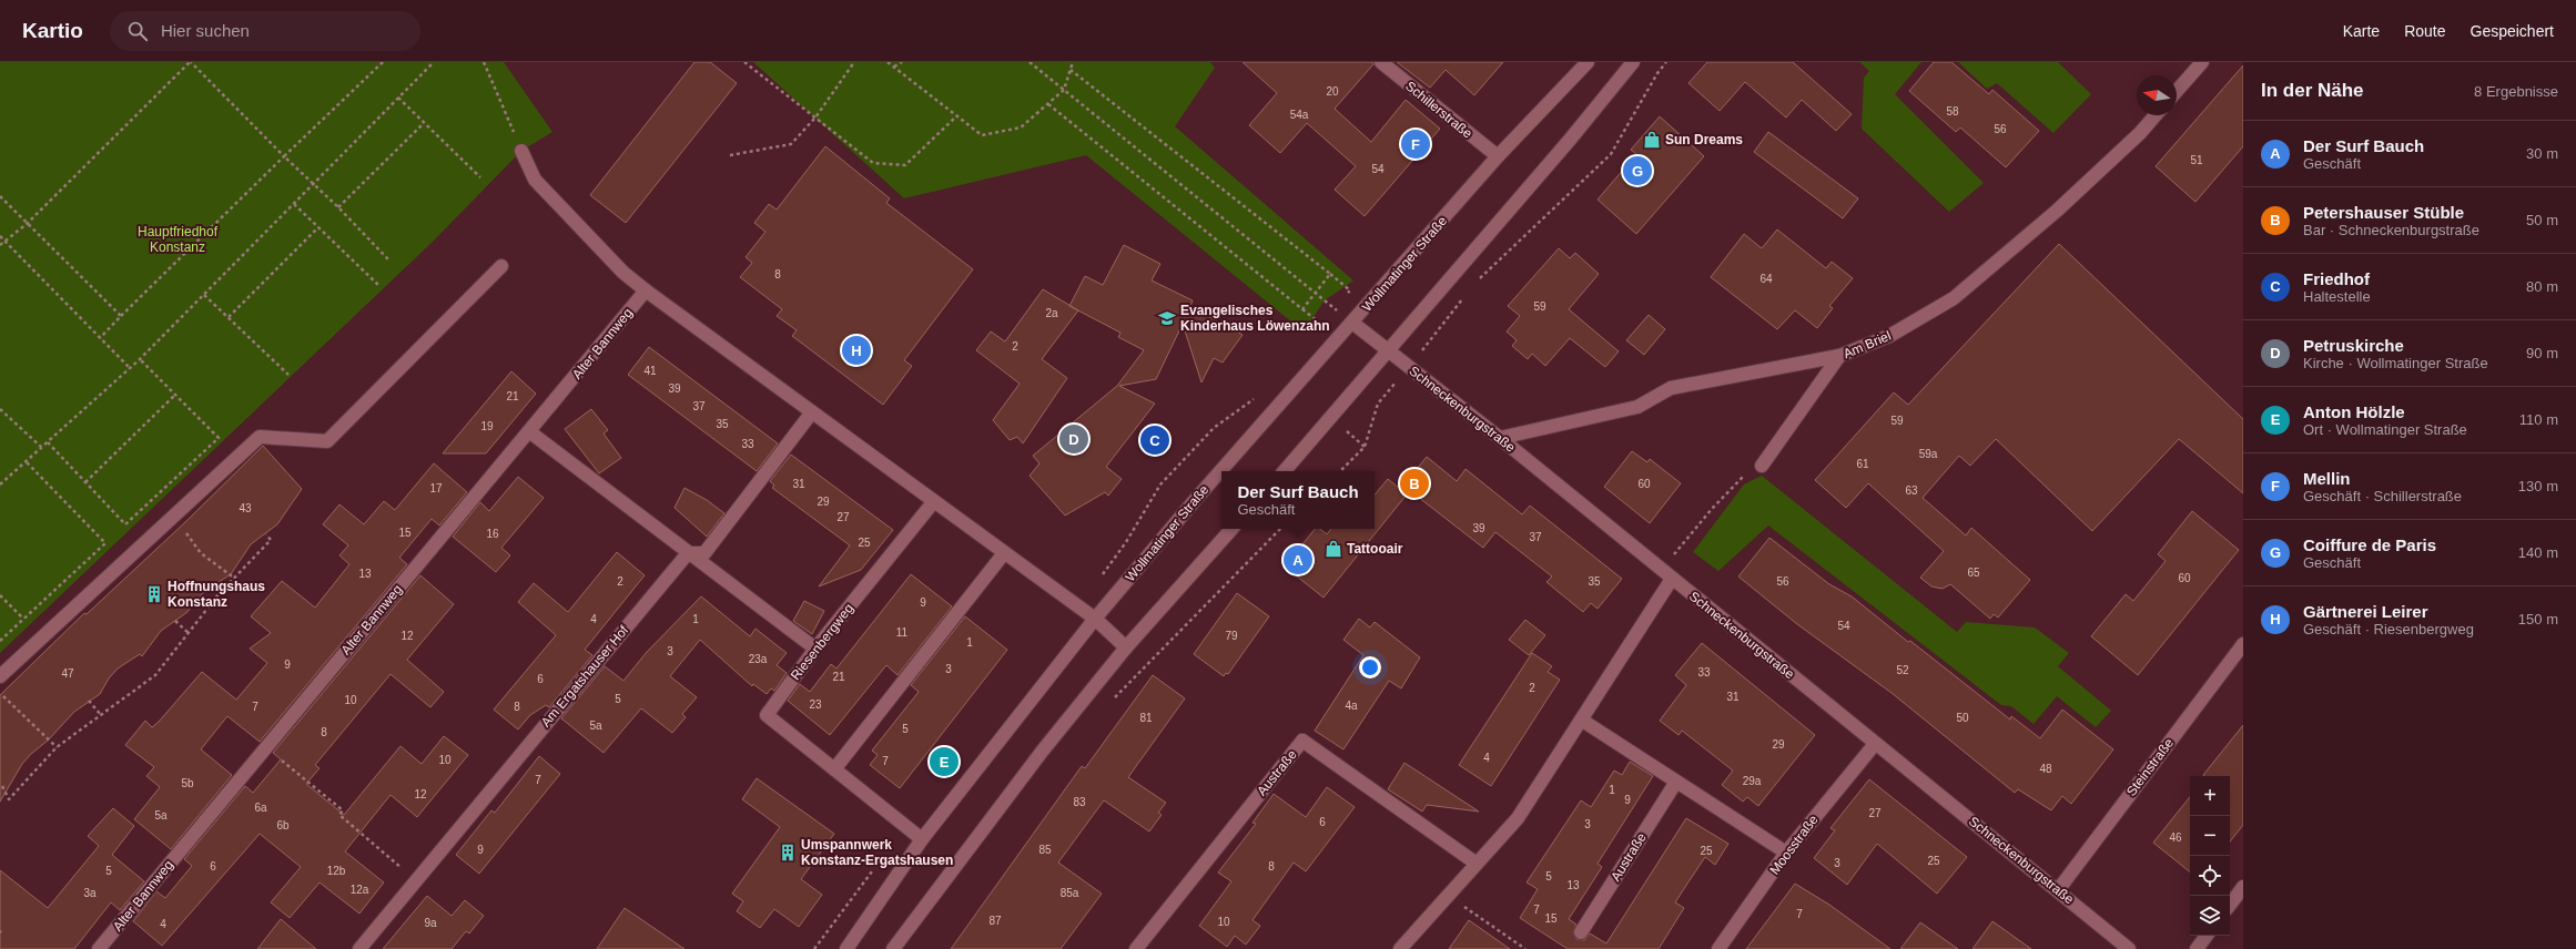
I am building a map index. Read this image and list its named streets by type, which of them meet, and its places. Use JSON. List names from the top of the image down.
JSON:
{
  "streets": {
    "street": [
      "Schillerstraße",
      "Wollmatinger Straße",
      "Alter Bannweg",
      "Am Briel",
      "Schneckenburgstraße",
      "Riesenbergweg",
      "Am Ergatshauser Hof",
      "Steinstraße",
      "Austraße",
      "Moosstraße"
    ]
  },
  "crossings": [
    ["Schillerstraße", "Wollmatinger Straße"],
    ["Wollmatinger Straße", "Schneckenburgstraße"],
    ["Wollmatinger Straße", "Riesenbergweg"],
    ["Am Briel", "Schneckenburgstraße"],
    ["Schneckenburgstraße", "Steinstraße"],
    ["Schneckenburgstraße", "Moosstraße"]
  ],
  "parks": ["Hauptfriedhof Konstanz"],
  "places": {
    "shop": ["Sun Dreams", "Tattooair"],
    "school or university": ["Evangelisches Kinderhaus Löwenzahn"],
    "building": ["Hoffnungshaus Konstanz", "Umspannwerk Konstanz-Ergatshausen"]
  },
  "house_numbers": [
    "20",
    "58",
    "54a",
    "56",
    "51",
    "54",
    "8",
    "64",
    "59",
    "2a",
    "2",
    "41",
    "39",
    "21",
    "37",
    "59",
    "35",
    "19",
    "33",
    "59a",
    "61",
    "31",
    "60",
    "17",
    "63",
    "29",
    "43",
    "27",
    "39",
    "15",
    "16",
    "37",
    "25",
    "65",
    "13",
    "60",
    "2",
    "35",
    "56",
    "9",
    "4",
    "1",
    "54",
    "11",
    "12",
    "79",
    "1",
    "3",
    "23a",
    "9",
    "3",
    "52",
    "33",
    "47",
    "21",
    "6",
    "2",
    "31",
    "5",
    "10",
    "23",
    "4a",
    "7",
    "8",
    "81",
    "50",
    "5a",
    "5",
    "8",
    "29",
    "4",
    "10",
    "7",
    "48",
    "7",
    "29a",
    "5b",
    "1",
    "12",
    "9",
    "83",
    "6a",
    "27",
    "5a",
    "6",
    "3",
    "6b",
    "46",
    "9",
    "85",
    "25",
    "25",
    "3",
    "6",
    "8",
    "5",
    "12b",
    "5",
    "13",
    "12a",
    "3a",
    "85a",
    "7",
    "7",
    "15",
    "87",
    "10",
    "9a",
    "4"
  ],
  "north": "left",
  "page": {
    "header": "Kartio",
    "search": "Hier suchen",
    "nav": ["Karte", "Route", "Gespeichert"],
    "heading": ["In der Nähe", "8 Ergebnisse"],
    "list": [
      {
        "mark": "A",
        "name": "Der Surf Bauch",
        "note": "Geschäft",
        "value": "30 m"
      },
      {
        "mark": "B",
        "name": "Petershauser Stüble",
        "note": "Bar · Schneckenburgstraße",
        "value": "50 m"
      },
      {
        "mark": "C",
        "name": "Friedhof",
        "note": "Haltestelle",
        "value": "80 m"
      },
      {
        "mark": "D",
        "name": "Petruskirche",
        "note": "Kirche · Wollmatinger Straße",
        "value": "90 m"
      },
      {
        "mark": "E",
        "name": "Anton Hölzle",
        "note": "Ort · Wollmatinger Straße",
        "value": "110 m"
      },
      {
        "mark": "F",
        "name": "Mellin",
        "note": "Geschäft · Schillerstraße",
        "value": "130 m"
      },
      {
        "mark": "G",
        "name": "Coiffure de Paris",
        "note": "Geschäft",
        "value": "140 m"
      },
      {
        "mark": "H",
        "name": "Gärtnerei Leirer",
        "note": "Geschäft · Riesenbergweg",
        "value": "150 m"
      }
    ],
    "pins": [
      "F",
      "G",
      "H",
      "D",
      "C",
      "B",
      "A",
      "E"
    ],
    "popup": ["Der Surf Bauch", "Geschäft"],
    "map_buttons": ["+", "−"]
  }
}
